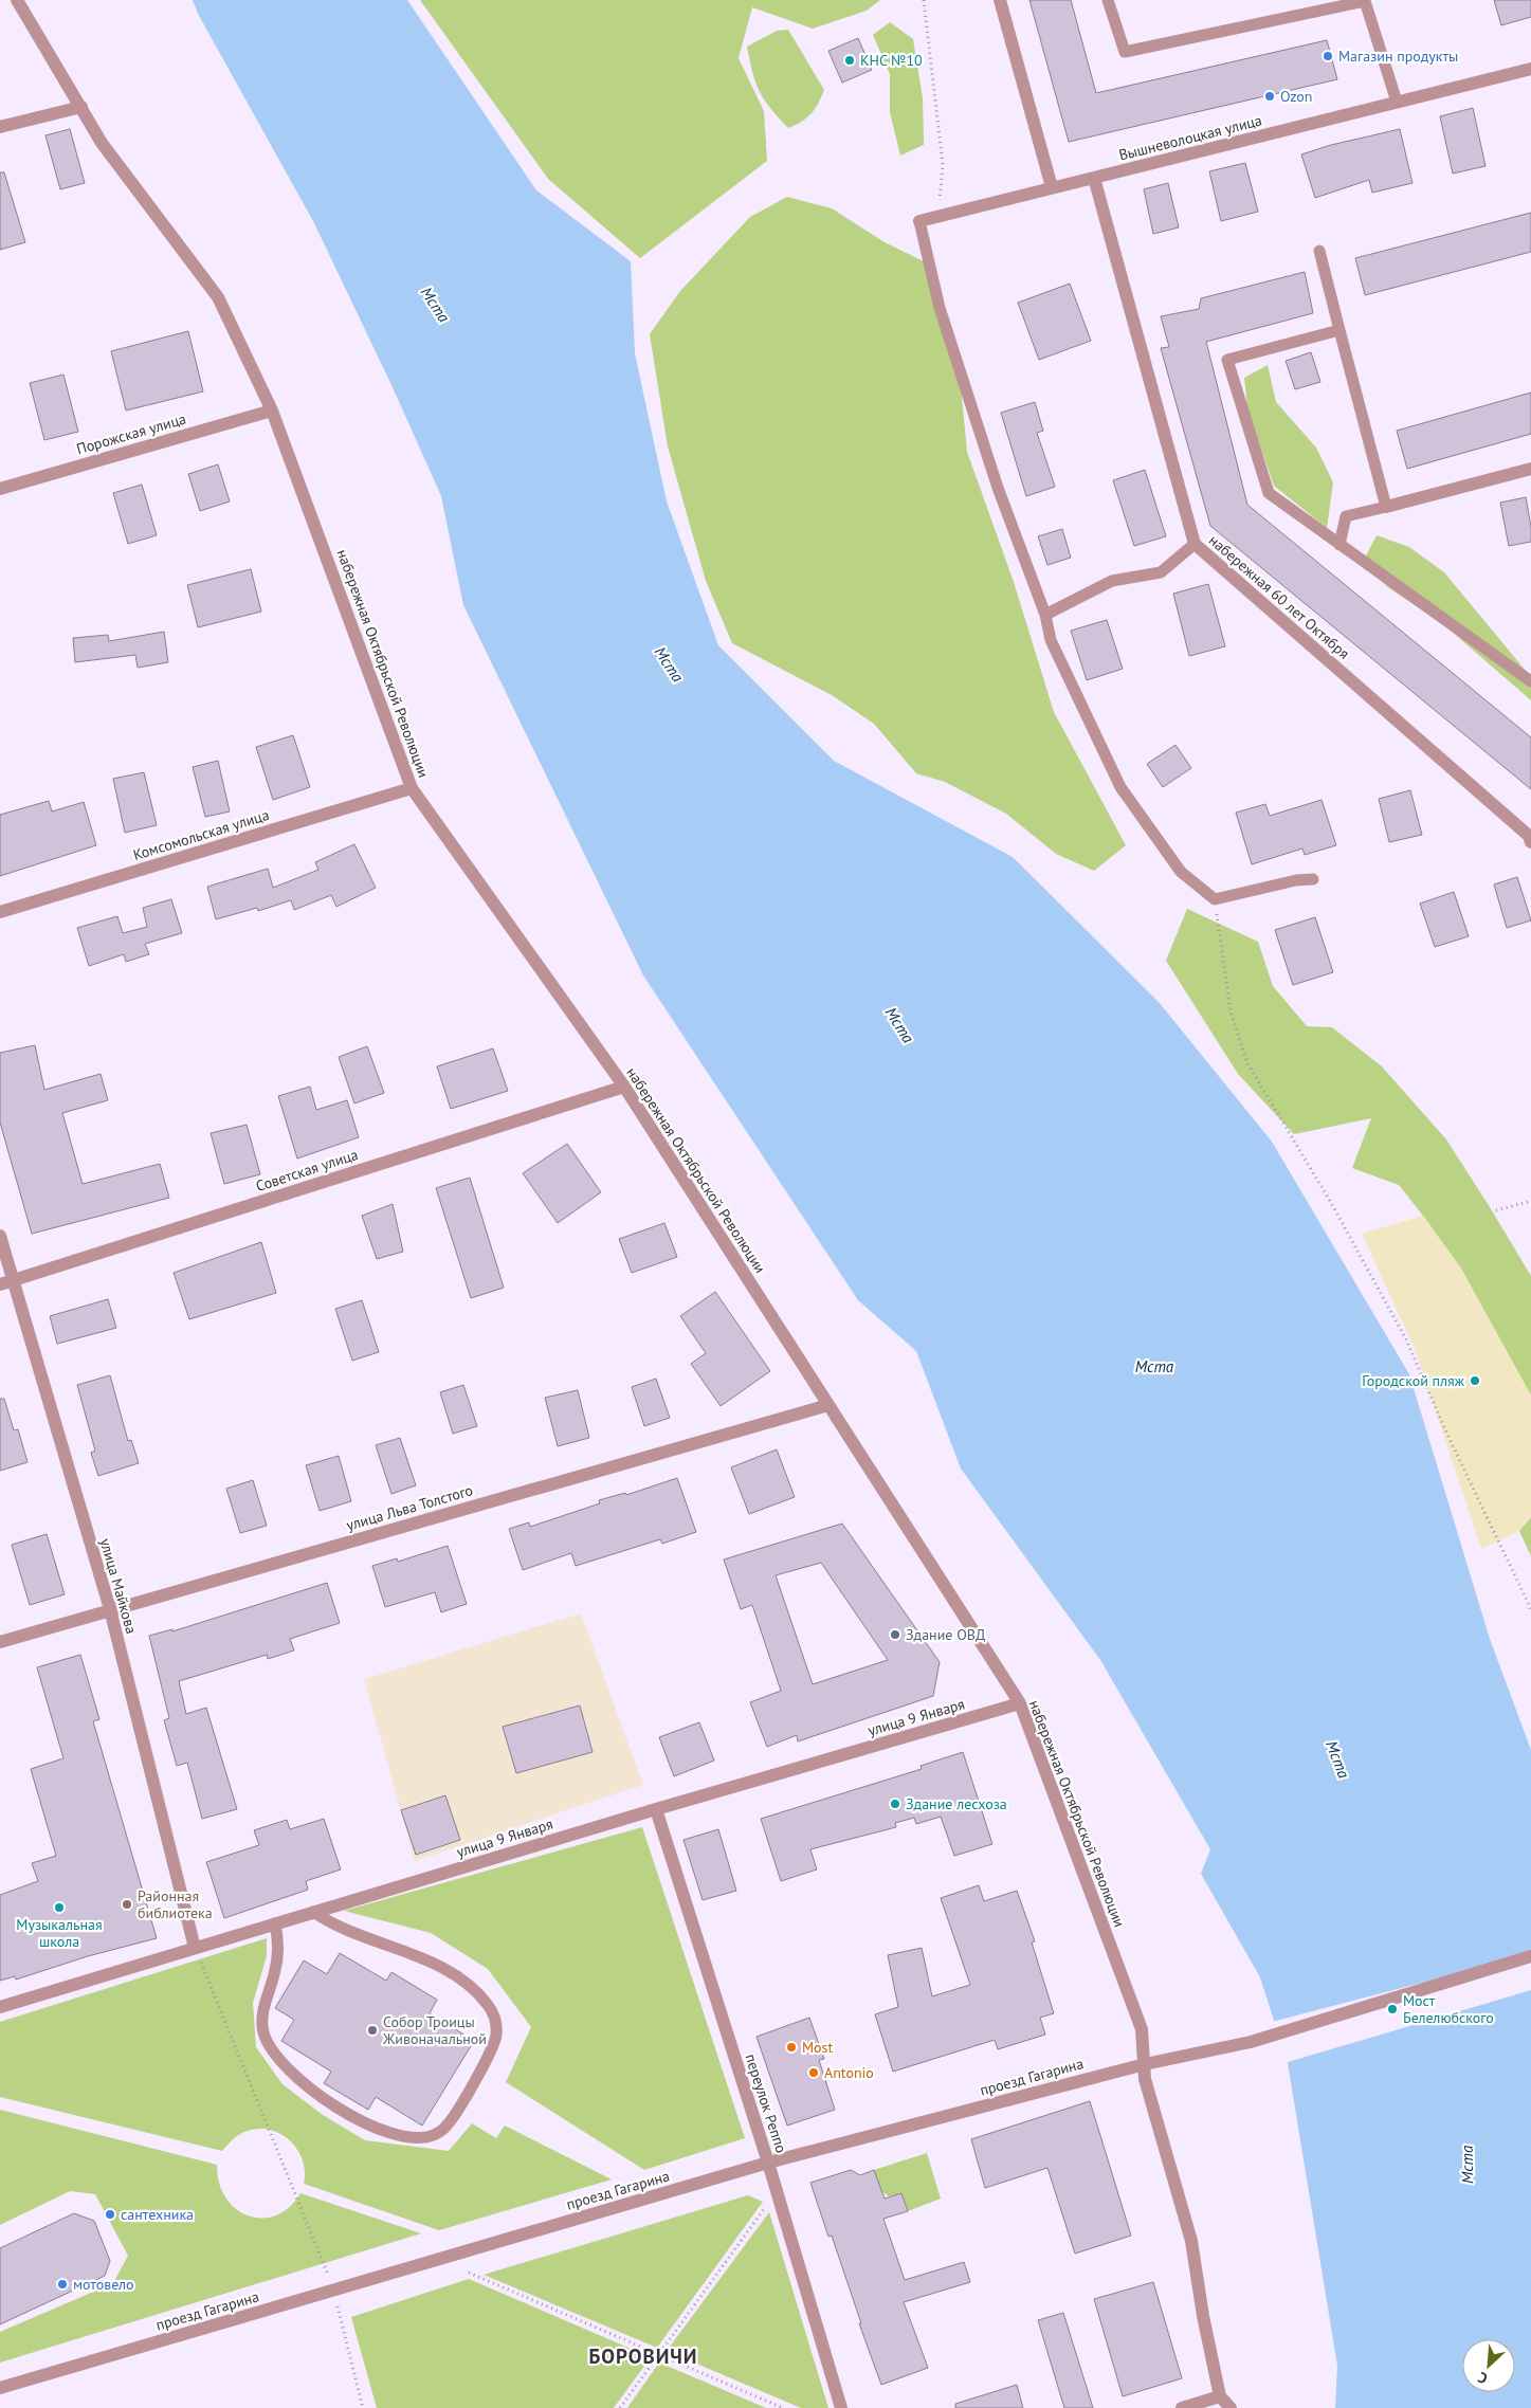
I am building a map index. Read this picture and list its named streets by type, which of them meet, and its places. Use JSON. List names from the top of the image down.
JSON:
{
  "streets": {
    "street": [
      "Вышневолоцкая улица",
      "Порожская улица",
      "набережная 60 лет Октября",
      "набережная Октябрьской Революции",
      "Комсомольская улица",
      "Советская улица",
      "улица Льва Толстого",
      "улица Майкова",
      "улица 9 Января",
      "проезд Гагарина",
      "переулок Реппо"
    ]
  },
  "crossings": [
    ["Вышневолоцкая улица", "набережная 60 лет Октября"],
    ["Порожская улица", "набережная Октябрьской Революции"],
    ["набережная Октябрьской Революции", "Комсомольская улица"],
    ["набережная Октябрьской Революции", "Советская улица"],
    ["набережная Октябрьской Революции", "улица Льва Толстого"],
    ["набережная Октябрьской Революции", "улица 9 Января"],
    ["набережная Октябрьской Революции", "проезд Гагарина"],
    ["Советская улица", "улица Майкова"],
    ["улица Льва Толстого", "улица Майкова"],
    ["улица Майкова", "улица 9 Января"],
    ["улица 9 Января", "переулок Реппо"],
    ["проезд Гагарина", "переулок Реппо"]
  ],
  "districts": ["БОРОВИЧИ"],
  "water": ["Мста"],
  "places": [
    "Магазин продукты",
    "КНС №10",
    "Ozon",
    "Городской пляж",
    "Здание ОВД",
    "Здание лесхоза",
    "Районная библиотека",
    "Mузыкальная школа",
    "Мост Белелюбского",
    "Собор Троицы Живоначальной",
    "Most",
    "Antonio",
    "сантехника",
    "мотовело"
  ],
  "north": "bottom left"
}
